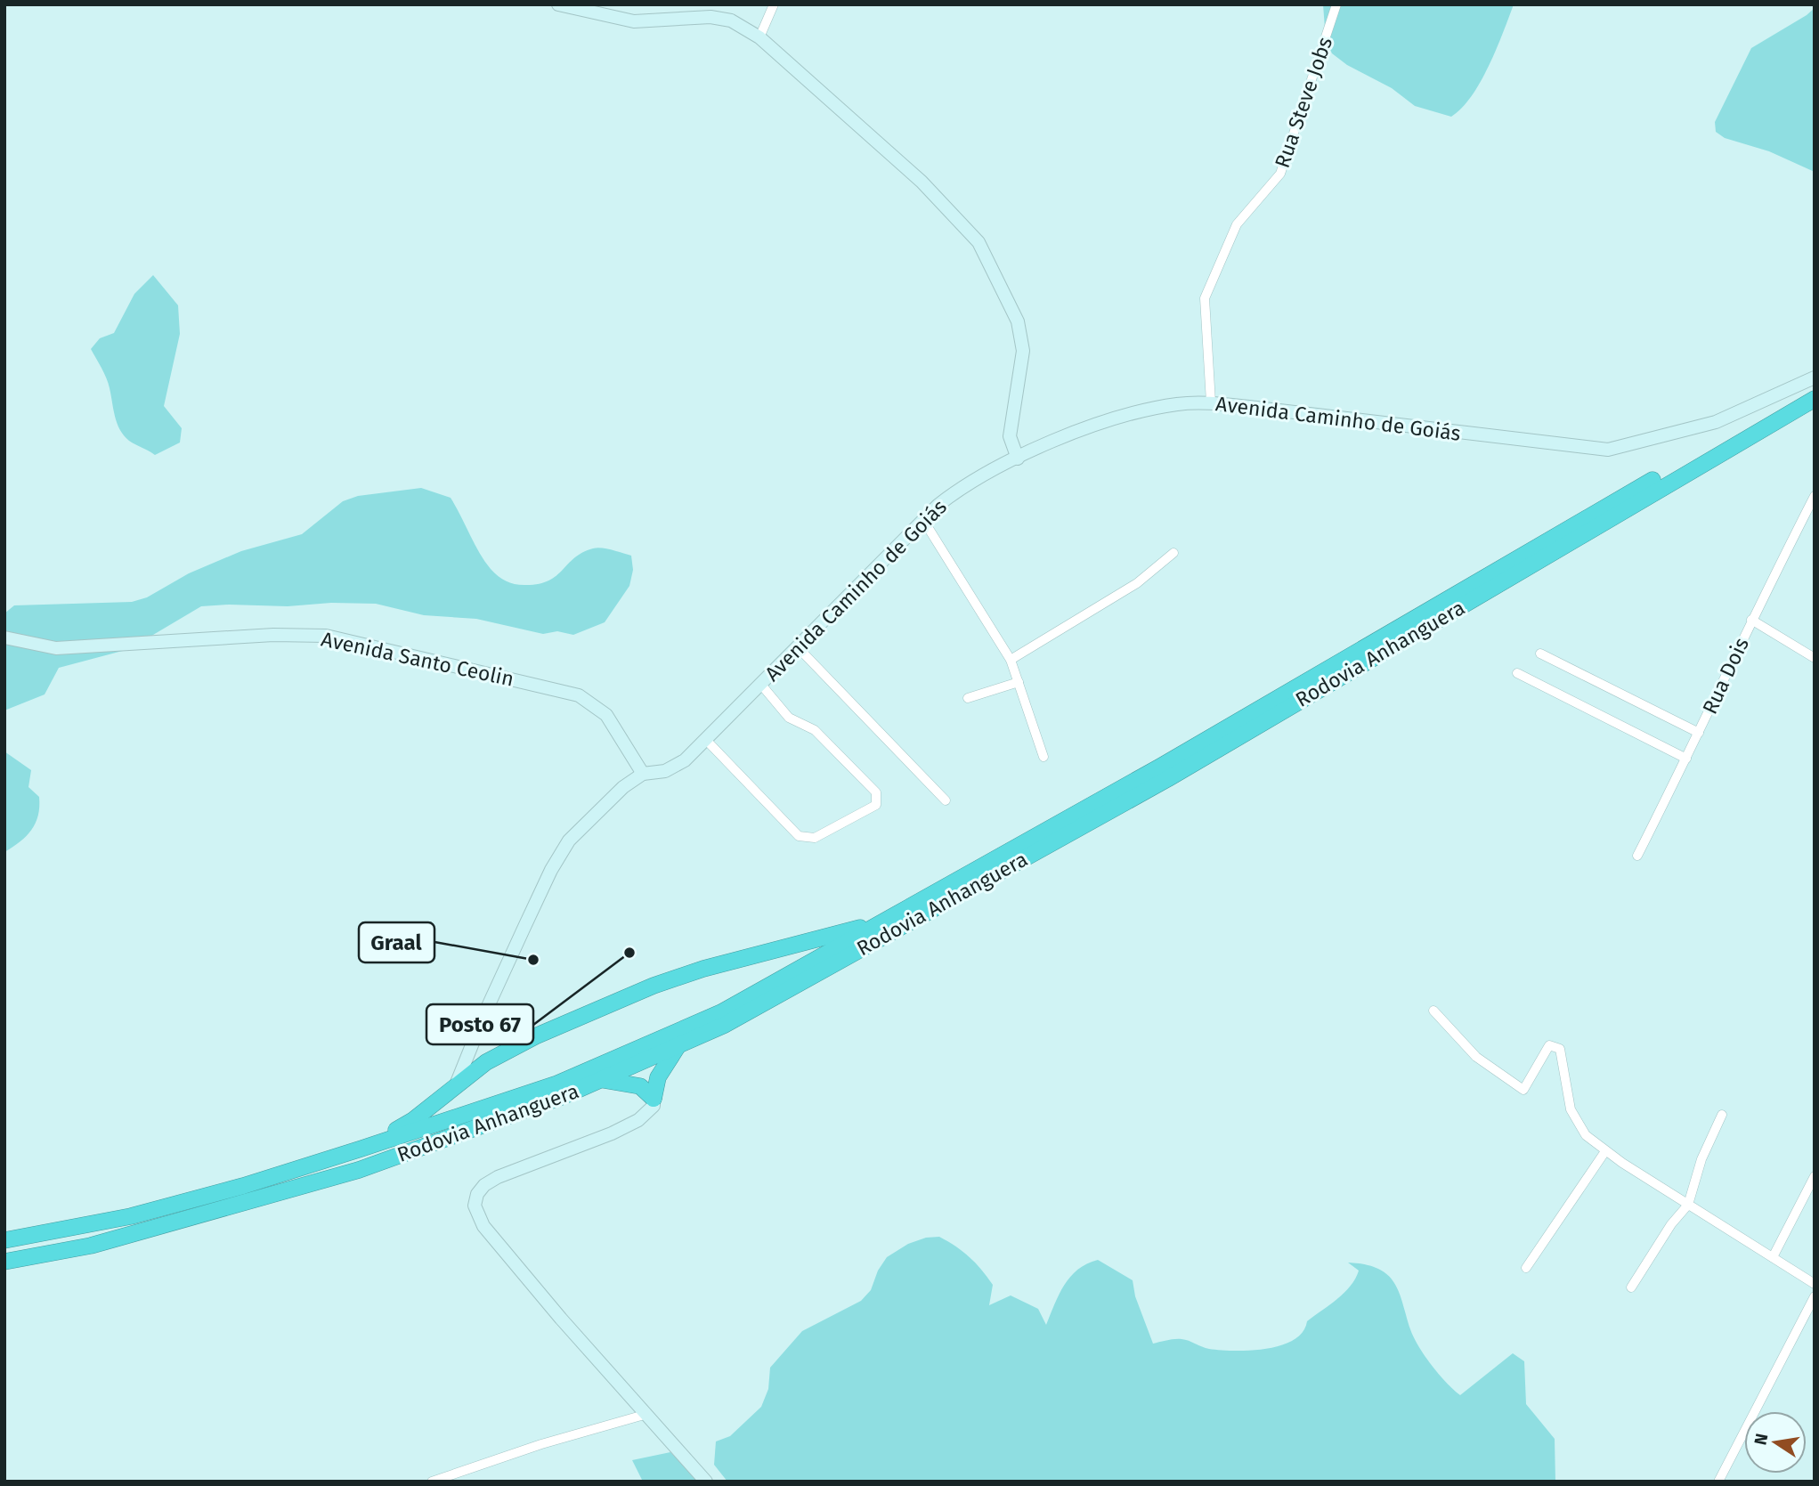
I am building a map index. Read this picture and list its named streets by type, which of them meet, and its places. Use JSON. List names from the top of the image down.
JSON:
{
  "streets": {
    "highway": ["Rodovia Anhanguera"],
    "street": [
      "Rua Steve Jobs",
      "Avenida Caminho de Goiás",
      "Avenida Santo Ceolin",
      "Rua Dois"
    ]
  },
  "crossings": [
    ["Rua Steve Jobs", "Avenida Caminho de Goiás"],
    ["Avenida Caminho de Goiás", "Avenida Santo Ceolin"]
  ],
  "places": ["Posto 67", "Graal"],
  "north": "left"
}
